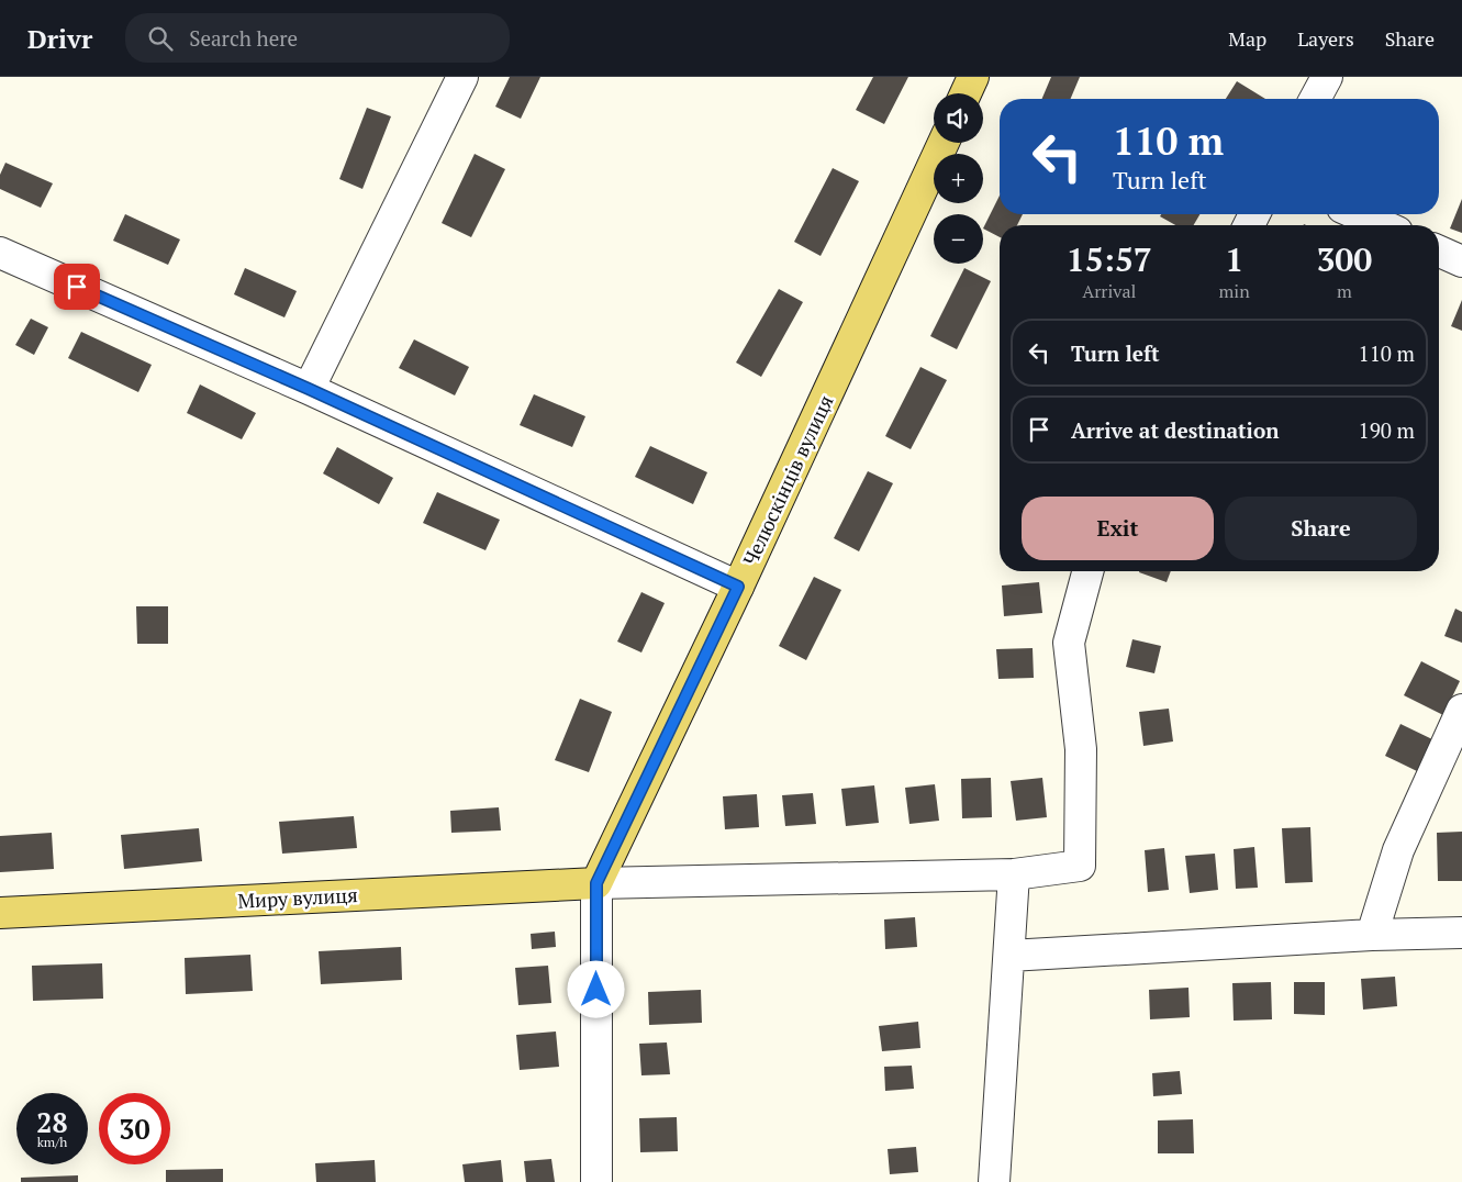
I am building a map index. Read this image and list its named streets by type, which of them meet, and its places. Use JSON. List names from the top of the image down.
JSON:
{
  "streets": {
    "main road": ["Челюскінців вулиця", "Миру вулиця"]
  },
  "crossings": [
    ["Челюскінців вулиця", "Миру вулиця"]
  ],
  "page": {
    "header": "Drivr",
    "search": "Search here",
    "nav": ["Map", "Layers", "Share"],
    "map_buttons": ["+", "−"],
    "turn": ["110 m", "Turn left"],
    "eta": [
      "15:57",
      "Arrival",
      "1",
      "min",
      "300",
      "m"
    ],
    "list": [
      {
        "name": "Turn left",
        "value": "110 m"
      },
      {
        "name": "Arrive at destination",
        "value": "190 m"
      }
    ],
    "buttons": ["Exit", "Share"],
    "speed": "28 km/h",
    "limit": "30"
  }
}
